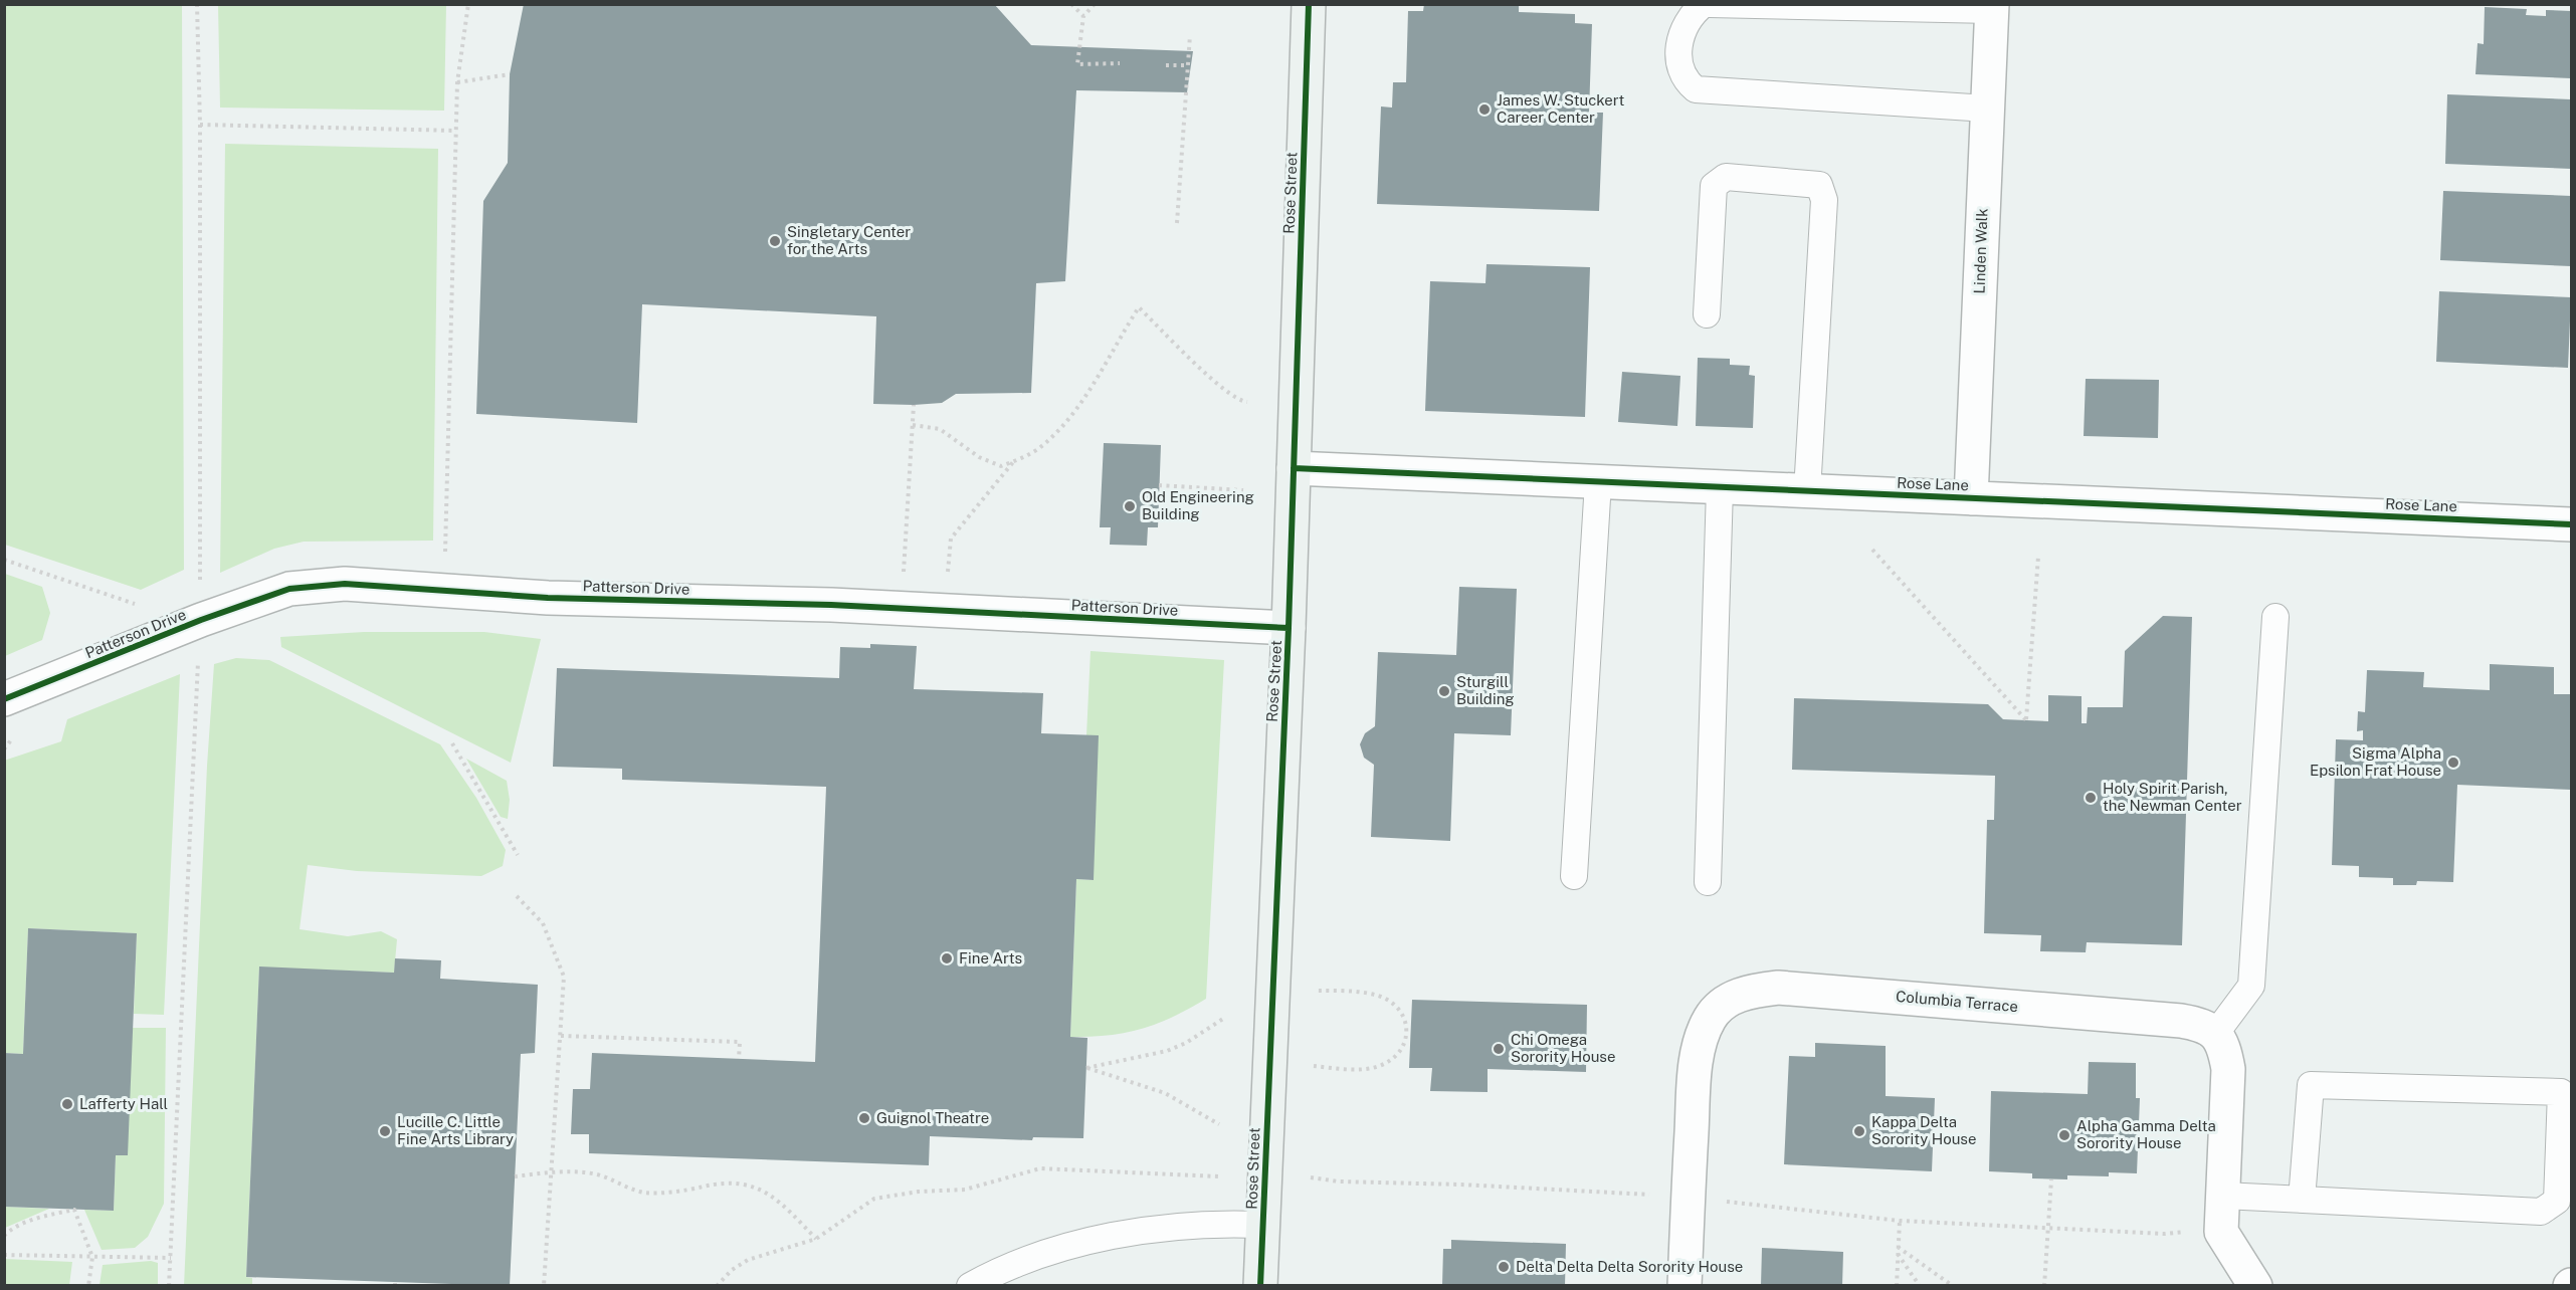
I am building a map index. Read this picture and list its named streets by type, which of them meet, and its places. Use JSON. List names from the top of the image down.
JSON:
{
  "streets": {
    "street": [
      "Rose Street",
      "Linden Walk",
      "Rose Lane",
      "Patterson Drive",
      "Columbia Terrace"
    ]
  },
  "crossings": [
    ["Rose Street", "Rose Lane"],
    ["Rose Street", "Patterson Drive"],
    ["Linden Walk", "Rose Lane"]
  ],
  "places": [
    "James W. Stuckert Career Center",
    "Singletary Center for the Arts",
    "Old Engineering Building",
    "Sturgill Building",
    "Sigma Alpha Epsilon Frat House",
    "Holy Spirit Parish, the Newman Center",
    "Fine Arts",
    "Chi Omega Sorority House",
    "Lafferty Hall",
    "Guignol Theatre",
    "Lucille C. Little Fine Arts Library",
    "Kappa Delta Sorority House",
    "Alpha Gamma Delta Sorority House",
    "Delta Delta Delta Sorority House"
  ]
}
